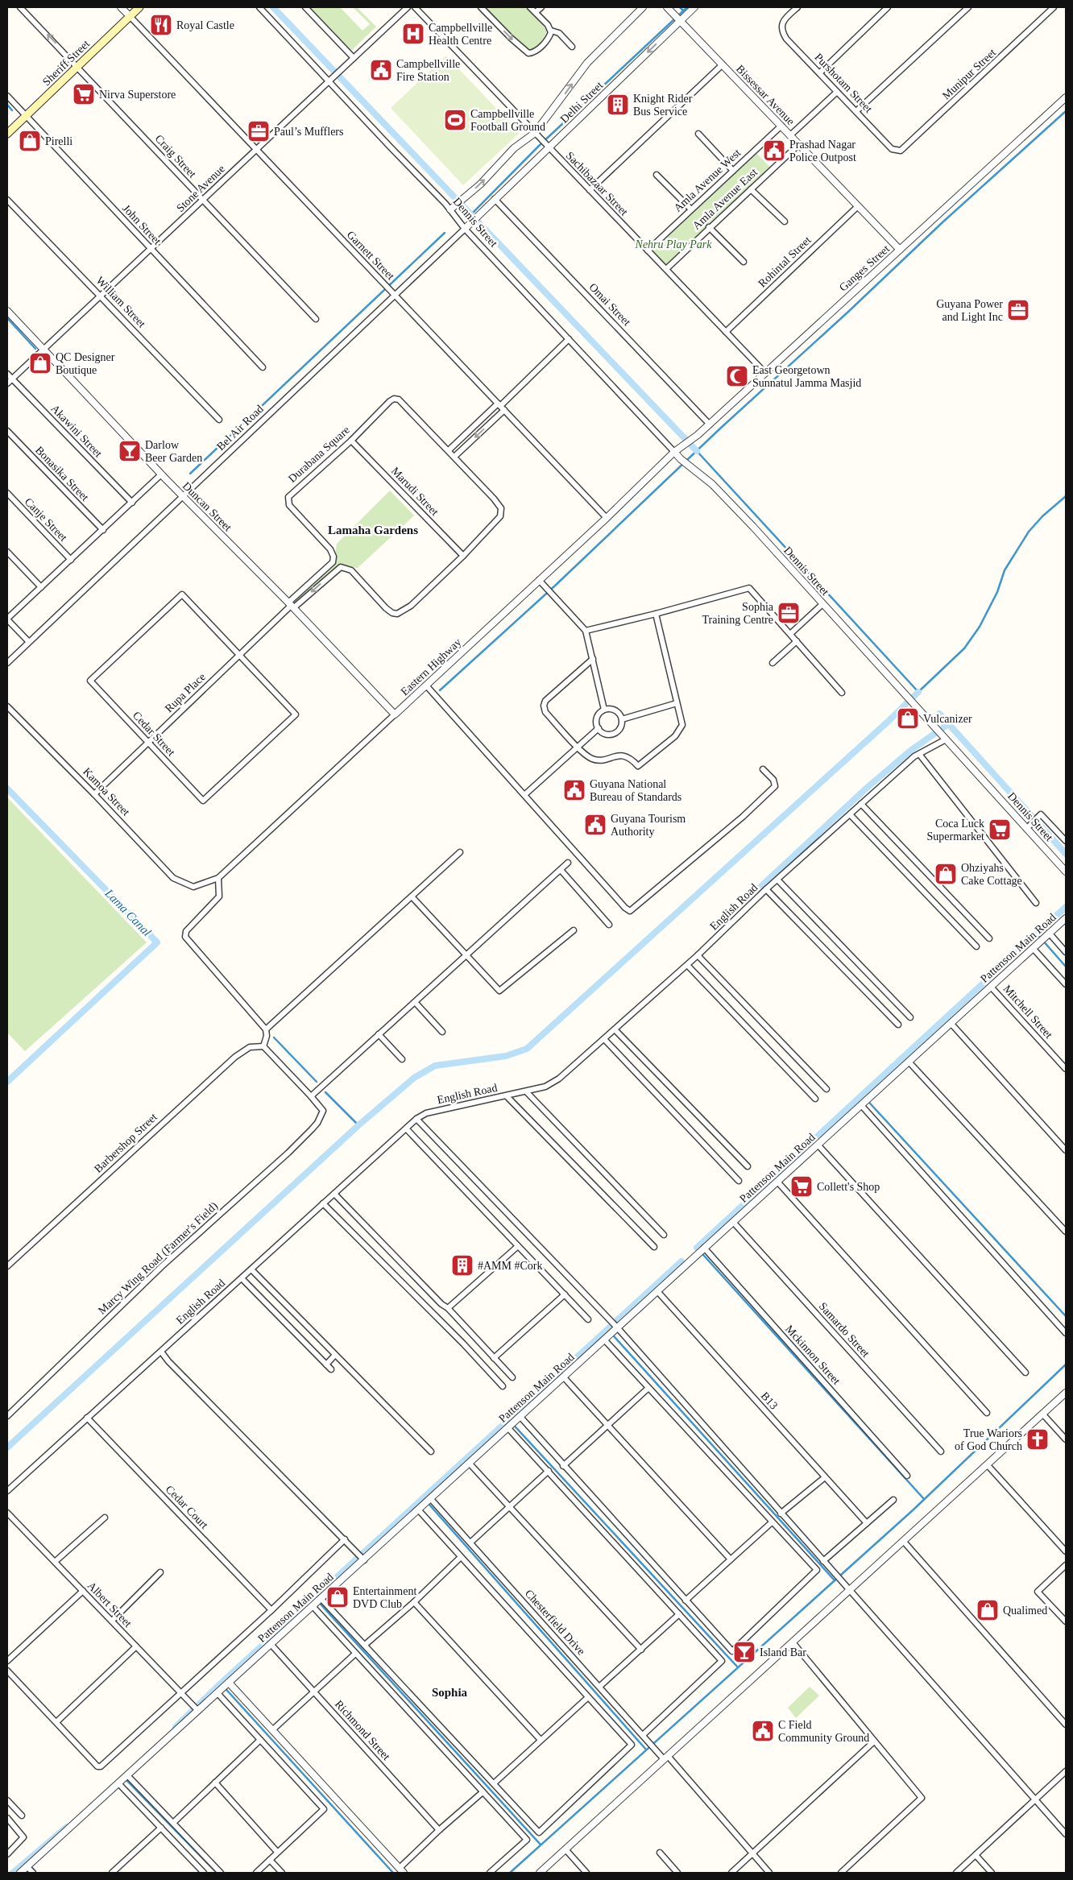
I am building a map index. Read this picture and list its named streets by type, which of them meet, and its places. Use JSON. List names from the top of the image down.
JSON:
{
  "streets": {
    "main road": ["Sheriff Street"],
    "street": [
      "Munipur Street",
      "Purshotam Street",
      "Bissessar Avenue",
      "Delhi Street",
      "Craig Street",
      "Amla Avenue West",
      "Sachibazaar Street",
      "Stone Avenue",
      "Amla Avenue East",
      "Dennis Street",
      "John Street",
      "Garnett Street",
      "Rohintal Street",
      "Ganges Street",
      "William Street",
      "Omai Street",
      "Bel Air Road",
      "Akawini Street",
      "Durabana Square",
      "Bonasika Street",
      "Marudi Street",
      "Duncan Street",
      "Canje Street",
      "Eastern Highway",
      "Rupa Place",
      "Cedar Street",
      "Kamoa Street",
      "English Road",
      "Pattenson Main Road",
      "Mitchell Street",
      "Barbershop Street",
      "Marcy Wing Road (Farmer's Field)",
      "Samardo Street",
      "Mckinnon Street",
      "B13",
      "Cedar Court",
      "Albert Street",
      "Chesterfield Drive",
      "Richmond Street"
    ]
  },
  "crossings": [
    ["Sheriff Street", "Craig Street"],
    ["Sheriff Street", "John Street"],
    ["Sheriff Street", "Garnett Street"],
    ["Munipur Street", "Purshotam Street"],
    ["Bissessar Avenue", "Delhi Street"],
    ["Bissessar Avenue", "Amla Avenue West"],
    ["Bissessar Avenue", "Amla Avenue East"],
    ["Bissessar Avenue", "Rohintal Street"],
    ["Bissessar Avenue", "Ganges Street"],
    ["Delhi Street", "Sachibazaar Street"],
    ["Delhi Street", "Dennis Street"],
    ["Delhi Street", "Omai Street"],
    ["Delhi Street", "Bel Air Road"],
    ["Craig Street", "Stone Avenue"],
    ["Amla Avenue West", "Sachibazaar Street"],
    ["Sachibazaar Street", "Amla Avenue East"],
    ["Sachibazaar Street", "Rohintal Street"],
    ["Sachibazaar Street", "Ganges Street"],
    ["Stone Avenue", "Dennis Street"],
    ["Stone Avenue", "John Street"],
    ["Stone Avenue", "Garnett Street"],
    ["Stone Avenue", "William Street"],
    ["Stone Avenue", "Akawini Street"],
    ["Stone Avenue", "Duncan Street"],
    ["Dennis Street", "Ganges Street"],
    ["Dennis Street", "Bel Air Road"],
    ["Dennis Street", "Eastern Highway"],
    ["Dennis Street", "English Road"],
    ["Garnett Street", "Bel Air Road"],
    ["Garnett Street", "Eastern Highway"],
    ["Ganges Street", "Omai Street"],
    ["Ganges Street", "Eastern Highway"],
    ["Bel Air Road", "Duncan Street"],
    ["Durabana Square", "Marudi Street"],
    ["Duncan Street", "Eastern Highway"],
    ["Duncan Street", "Rupa Place"],
    ["Eastern Highway", "Kamoa Street"],
    ["Rupa Place", "Cedar Street"],
    ["Rupa Place", "Kamoa Street"],
    ["English Road", "Cedar Court"],
    ["Pattenson Main Road", "Mitchell Street"],
    ["Pattenson Main Road", "Samardo Street"],
    ["Pattenson Main Road", "Mckinnon Street"],
    ["Pattenson Main Road", "B13"],
    ["Pattenson Main Road", "Albert Street"],
    ["Pattenson Main Road", "Chesterfield Drive"],
    ["Pattenson Main Road", "Richmond Street"]
  ],
  "districts": ["Lamaha Gardens", "Sophia"],
  "water": ["Lama Canal"],
  "parks": ["Nehru Play Park"],
  "places": {
    "restaurant": ["Royal Castle"],
    "hospital": ["Campbellville Health Centre"],
    "public building": [
      "Campbellville Fire Station",
      "Prashad Nagar Police Outpost",
      "Guyana National Bureau of Standards",
      "Guyana Tourism Authority",
      "C Field Community Ground"
    ],
    "supermarket": ["Nirva Superstore", "Coca Luck Supermarket", "Collett's Shop"],
    "building": ["Knight Rider Bus Service", "#AMM #Cork"],
    "sports": ["Campbellville Football Ground"],
    "office": ["Paul’s Mufflers", "Guyana Power and Light Inc", "Sophia Training Centre"],
    "shop": [
      "Pirelli",
      "QC Designer Boutique",
      "Vulcanizer",
      "Ohziyahs Cake Cottage",
      "Entertainment DVD Club",
      "Qualimed"
    ],
    "mosque": ["East Georgetown Sunnatul Jamma Masjid"],
    "bar": ["Darlow Beer Garden", "Island Bar"],
    "church": ["True Wariors of God Church"]
  }
}
